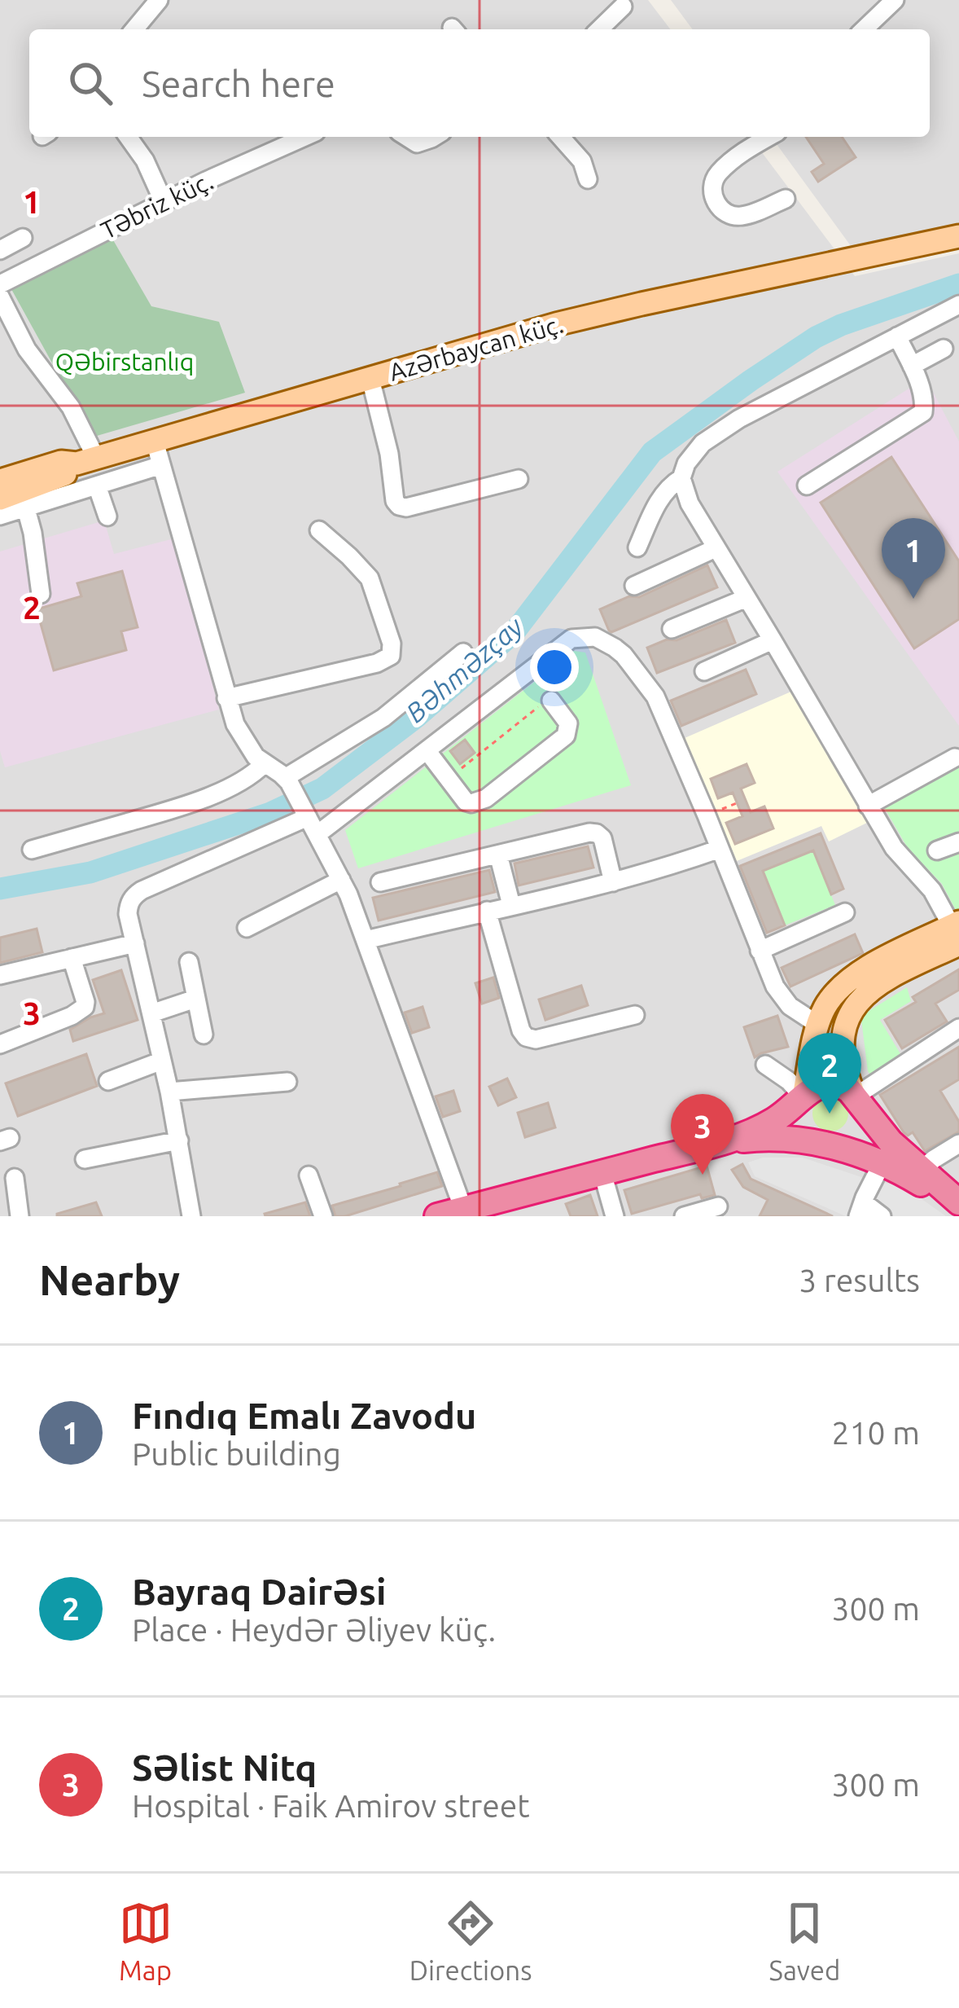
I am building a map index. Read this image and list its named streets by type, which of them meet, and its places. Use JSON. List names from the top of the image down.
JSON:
{
  "streets": {
    "main road": ["Azərbaycan küç."],
    "street": ["Təbriz küç."]
  },
  "water": ["Bəhməzçay"],
  "parks": ["Qəbirstanlıq"],
  "page": {
    "search": "Search here",
    "pins": ["1", "2", "3"],
    "heading": ["Nearby", "3 results"],
    "list": [
      {
        "mark": "1",
        "name": "Fındıq Emalı Zavodu",
        "note": "Public building",
        "value": "210 m"
      },
      {
        "mark": "2",
        "name": "Bayraq Dairəsi",
        "note": "Place · Heydər Əliyev küç.",
        "value": "300 m"
      },
      {
        "mark": "3",
        "name": "Səlist Nitq",
        "note": "Hospital · Faik Amirov street",
        "value": "300 m"
      }
    ],
    "nav": ["Map", "Directions", "Saved"]
  },
  "grid": {
    "rows": ["1", "2", "3"]
  }
}
